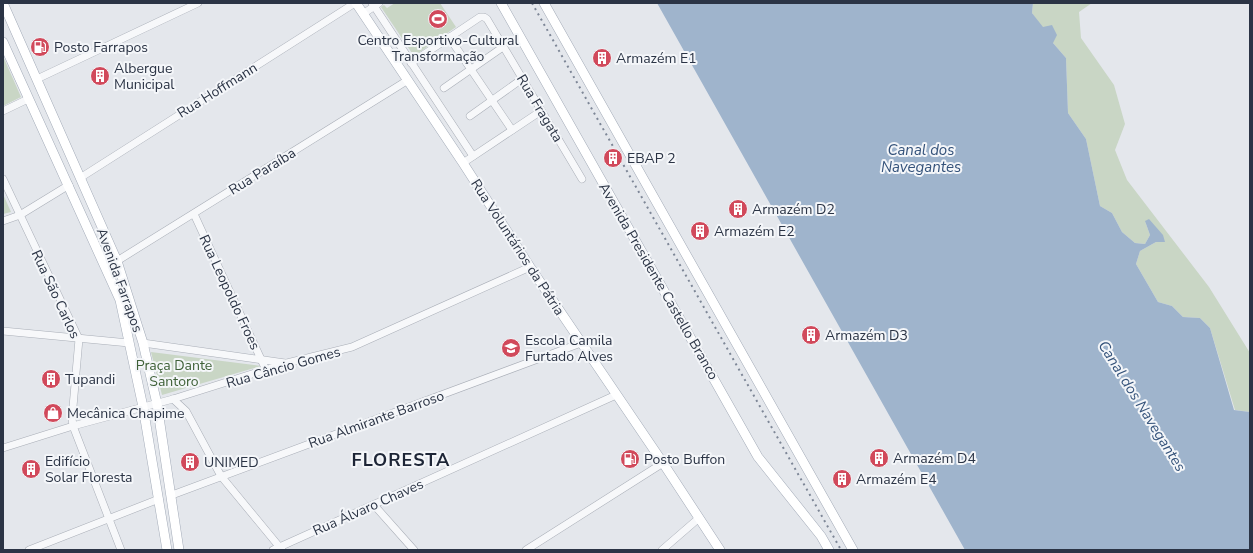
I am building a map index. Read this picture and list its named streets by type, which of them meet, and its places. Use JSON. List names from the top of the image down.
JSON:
{
  "streets": {
    "main road": ["Rua Voluntários da Pátria", "Avenida Farrapos", "Avenida Presidente Castello Branco"],
    "street": [
      "Rua Hoffmann",
      "Rua Fragata",
      "Rua Paraíba",
      "Rua Leopoldo Froes",
      "Rua São Carlos",
      "Rua Câncio Gomes",
      "Rua Almirante Barroso",
      "Rua Álvaro Chaves"
    ]
  },
  "crossings": [
    ["Rua Hoffmann", "Rua Voluntários da Pátria"],
    ["Rua Hoffmann", "Avenida Farrapos"],
    ["Rua Paraíba", "Rua Voluntários da Pátria"],
    ["Rua Paraíba", "Avenida Farrapos"],
    ["Rua Paraíba", "Rua Leopoldo Froes"],
    ["Rua Voluntários da Pátria", "Rua Câncio Gomes"],
    ["Rua Voluntários da Pátria", "Rua Almirante Barroso"],
    ["Rua Voluntários da Pátria", "Rua Álvaro Chaves"],
    ["Avenida Farrapos", "Rua Câncio Gomes"],
    ["Avenida Farrapos", "Rua Almirante Barroso"],
    ["Rua Leopoldo Froes", "Rua Câncio Gomes"],
    ["Rua São Carlos", "Rua Câncio Gomes"]
  ],
  "districts": ["FLORESTA"],
  "water": ["Canal dos Navegantes"],
  "parks": ["Praça Dante Santoro"],
  "places": {
    "sports": ["Centro Esportivo-Cultural Transformação"],
    "fuel station": ["Posto Farrapos", "Posto Buffon"],
    "building": [
      "Armazém E1",
      "Albergue Municipal",
      "EBAP 2",
      "Armazém D2",
      "Armazém E2",
      "Armazém D3",
      "Tupandi",
      "Armazém D4",
      "UNIMED",
      "Edifício Solar Floresta",
      "Armazém E4"
    ],
    "school or university": ["Escola Camila Furtado Alves"],
    "shop": ["Mecânica Chapime"]
  }
}
